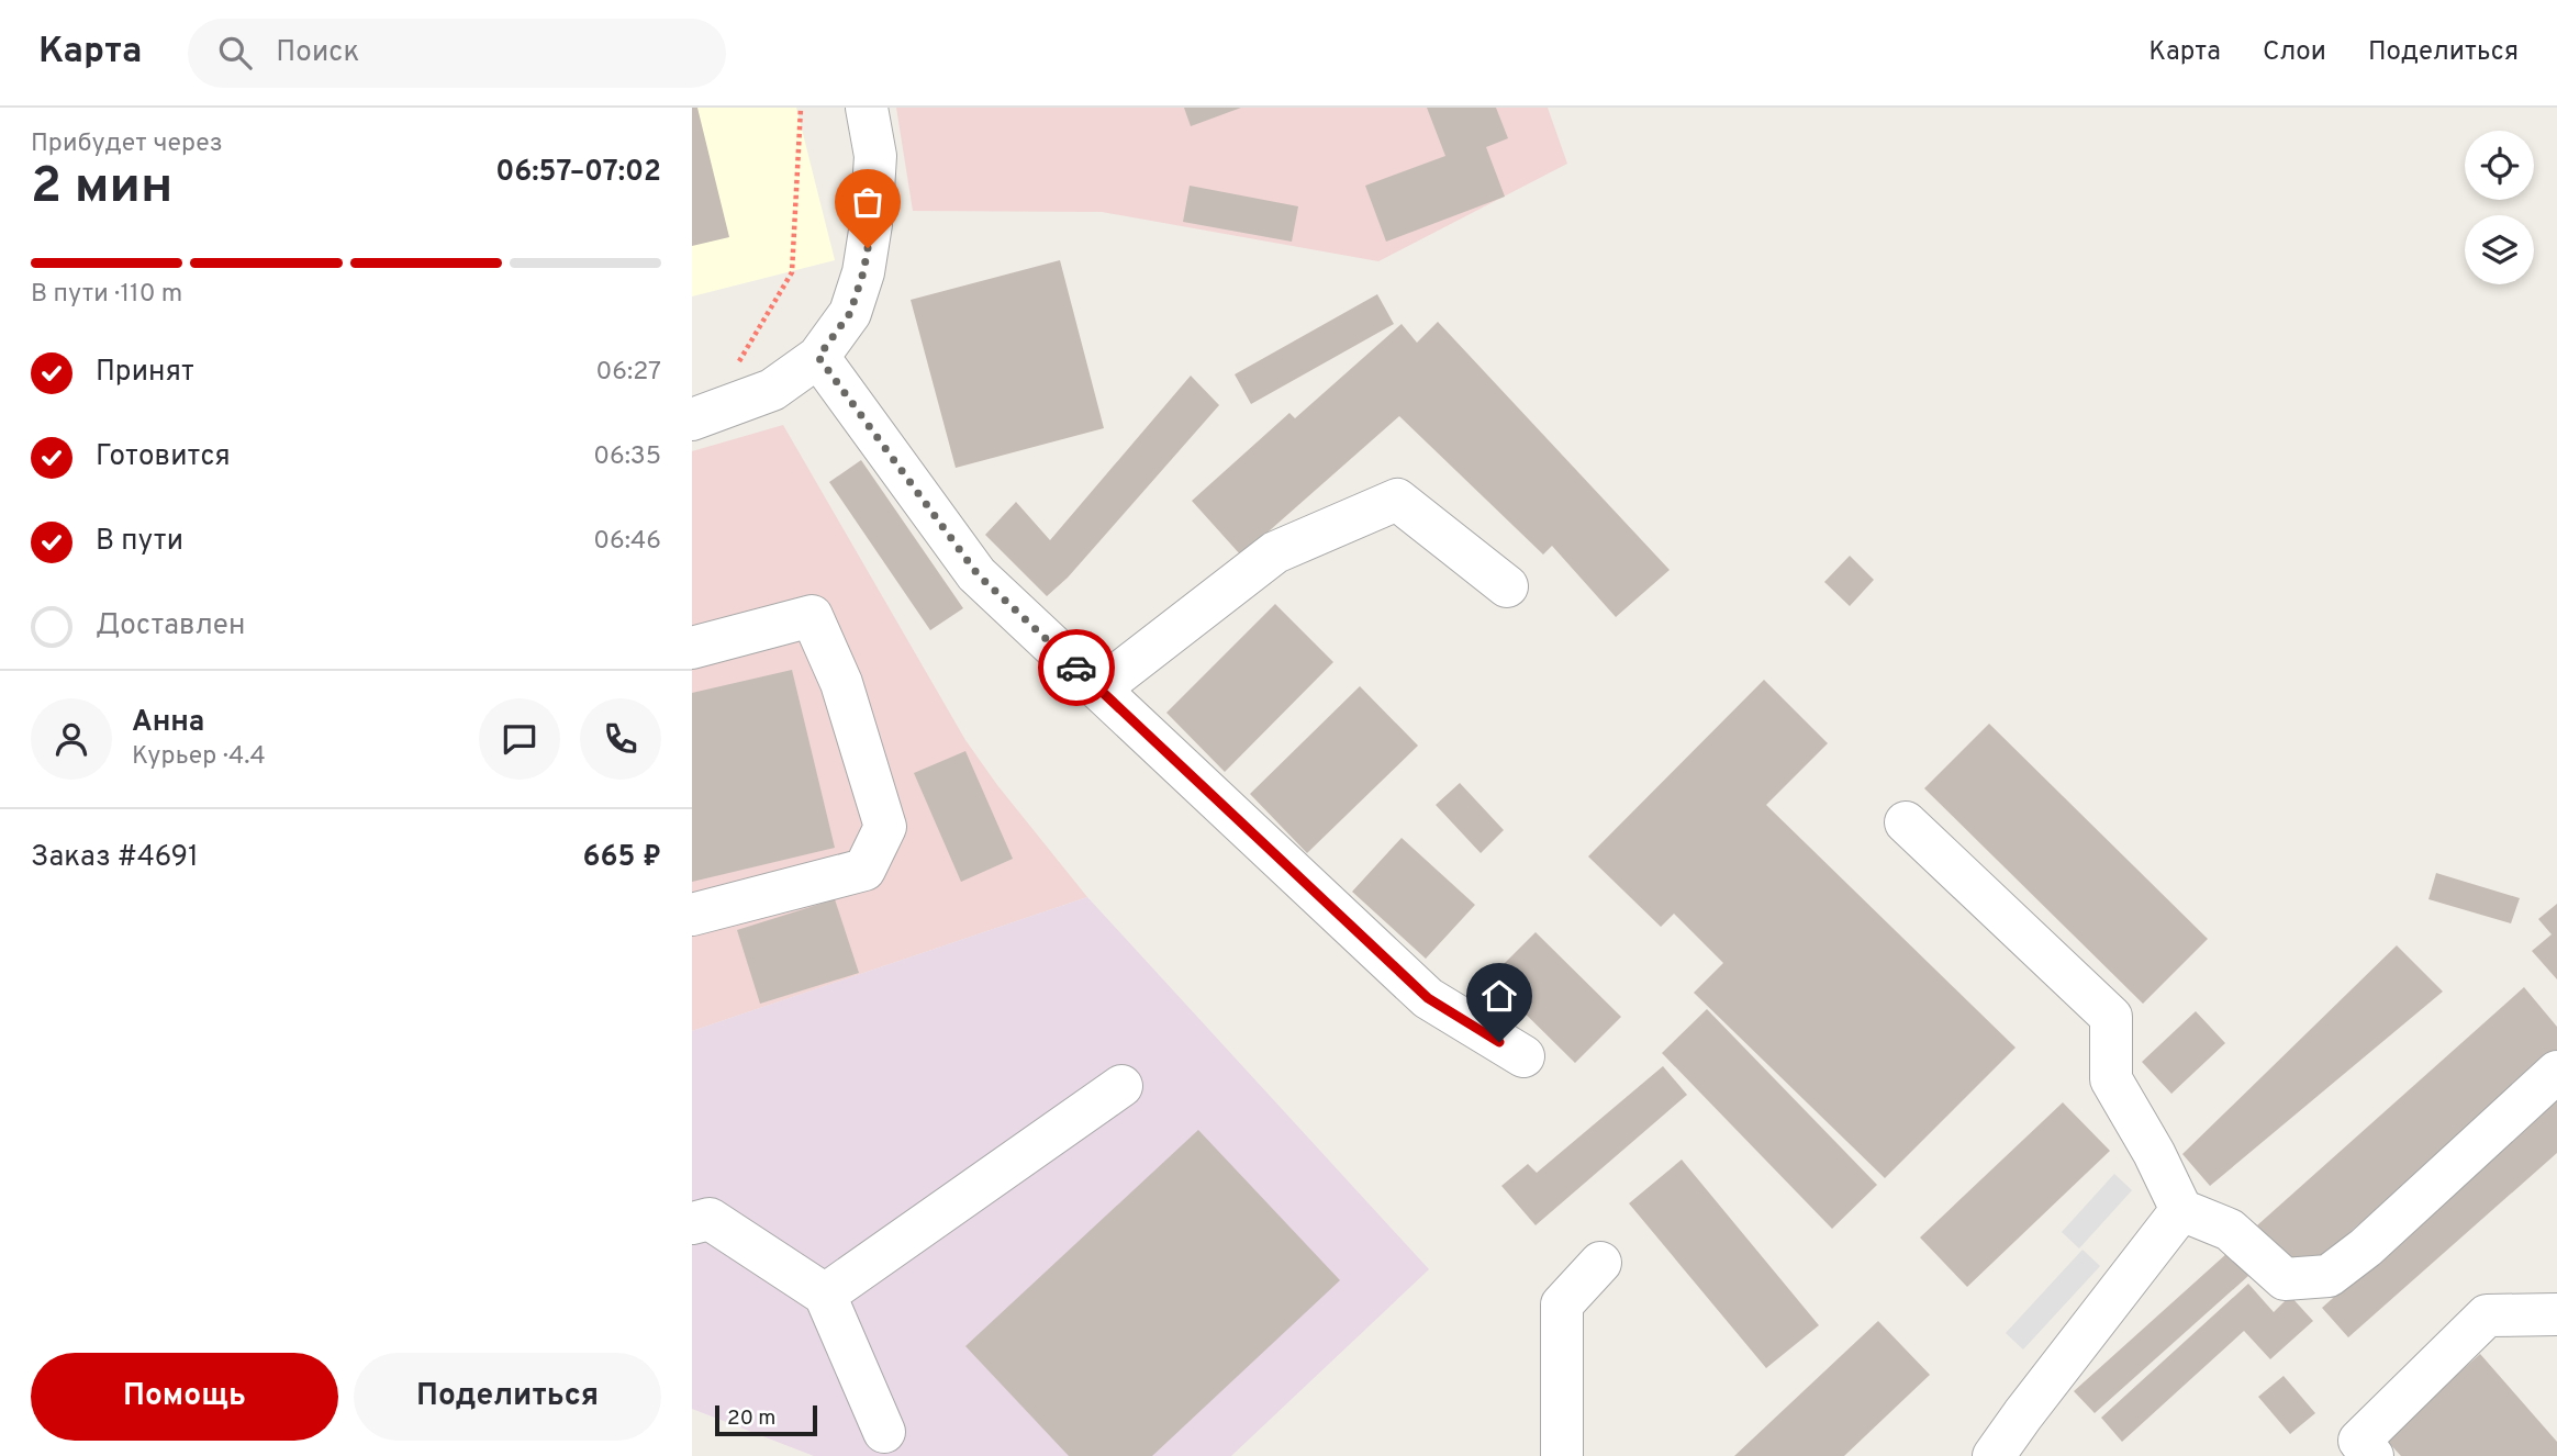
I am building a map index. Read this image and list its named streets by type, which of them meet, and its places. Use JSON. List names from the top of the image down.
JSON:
{
  "scale_bar": "20 m",
  "page": {
    "header": "Карта",
    "search": "Поиск",
    "nav": ["Карта", "Слои", "Поделиться"],
    "heading": ["2 мин", "Прибудет через", "06:57–07:02"],
    "panel": [
      "Анна",
      "Курьер · 4.4",
      "Заказ #4691",
      "665 ₽"
    ],
    "bar": "В пути · 110 m",
    "list": [
      ["Принят", "06:27"],
      ["Готовится", "06:35"],
      ["В пути", "06:46"],
      "Доставлен"
    ],
    "buttons": ["Помощь", "Поделиться"],
    "scale": "20 m"
  }
}
